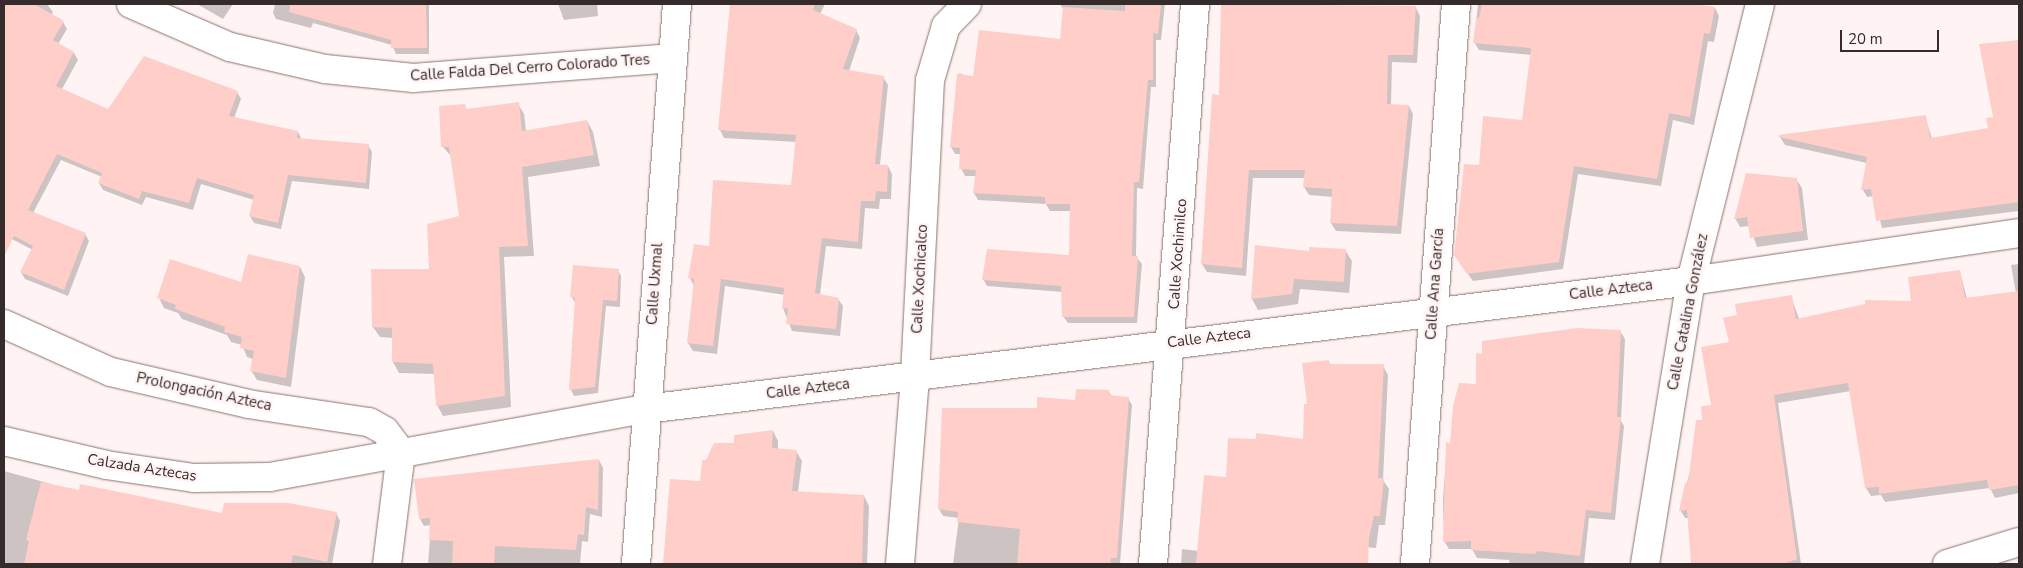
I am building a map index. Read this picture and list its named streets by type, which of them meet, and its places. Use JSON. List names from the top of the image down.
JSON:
{
  "streets": {
    "street": [
      "Calle Falda Del Cerro Colorado Tres",
      "Calle Xochimilco",
      "Calle Xochicalco",
      "Calle Uxmal",
      "Calle Ana García",
      "Calle Azteca",
      "Calle Catalina González",
      "Prolongación Azteca",
      "Calzada Aztecas"
    ]
  },
  "crossings": [
    ["Calle Falda Del Cerro Colorado Tres", "Calle Uxmal"],
    ["Calle Xochimilco", "Calle Azteca"],
    ["Calle Xochicalco", "Calle Azteca"],
    ["Calle Uxmal", "Calle Azteca"],
    ["Calle Ana García", "Calle Azteca"],
    ["Calle Azteca", "Calle Catalina González"],
    ["Calle Azteca", "Prolongación Azteca"],
    ["Calle Azteca", "Calzada Aztecas"],
    ["Prolongación Azteca", "Calzada Aztecas"]
  ],
  "scale_bar": "20 m"
}
